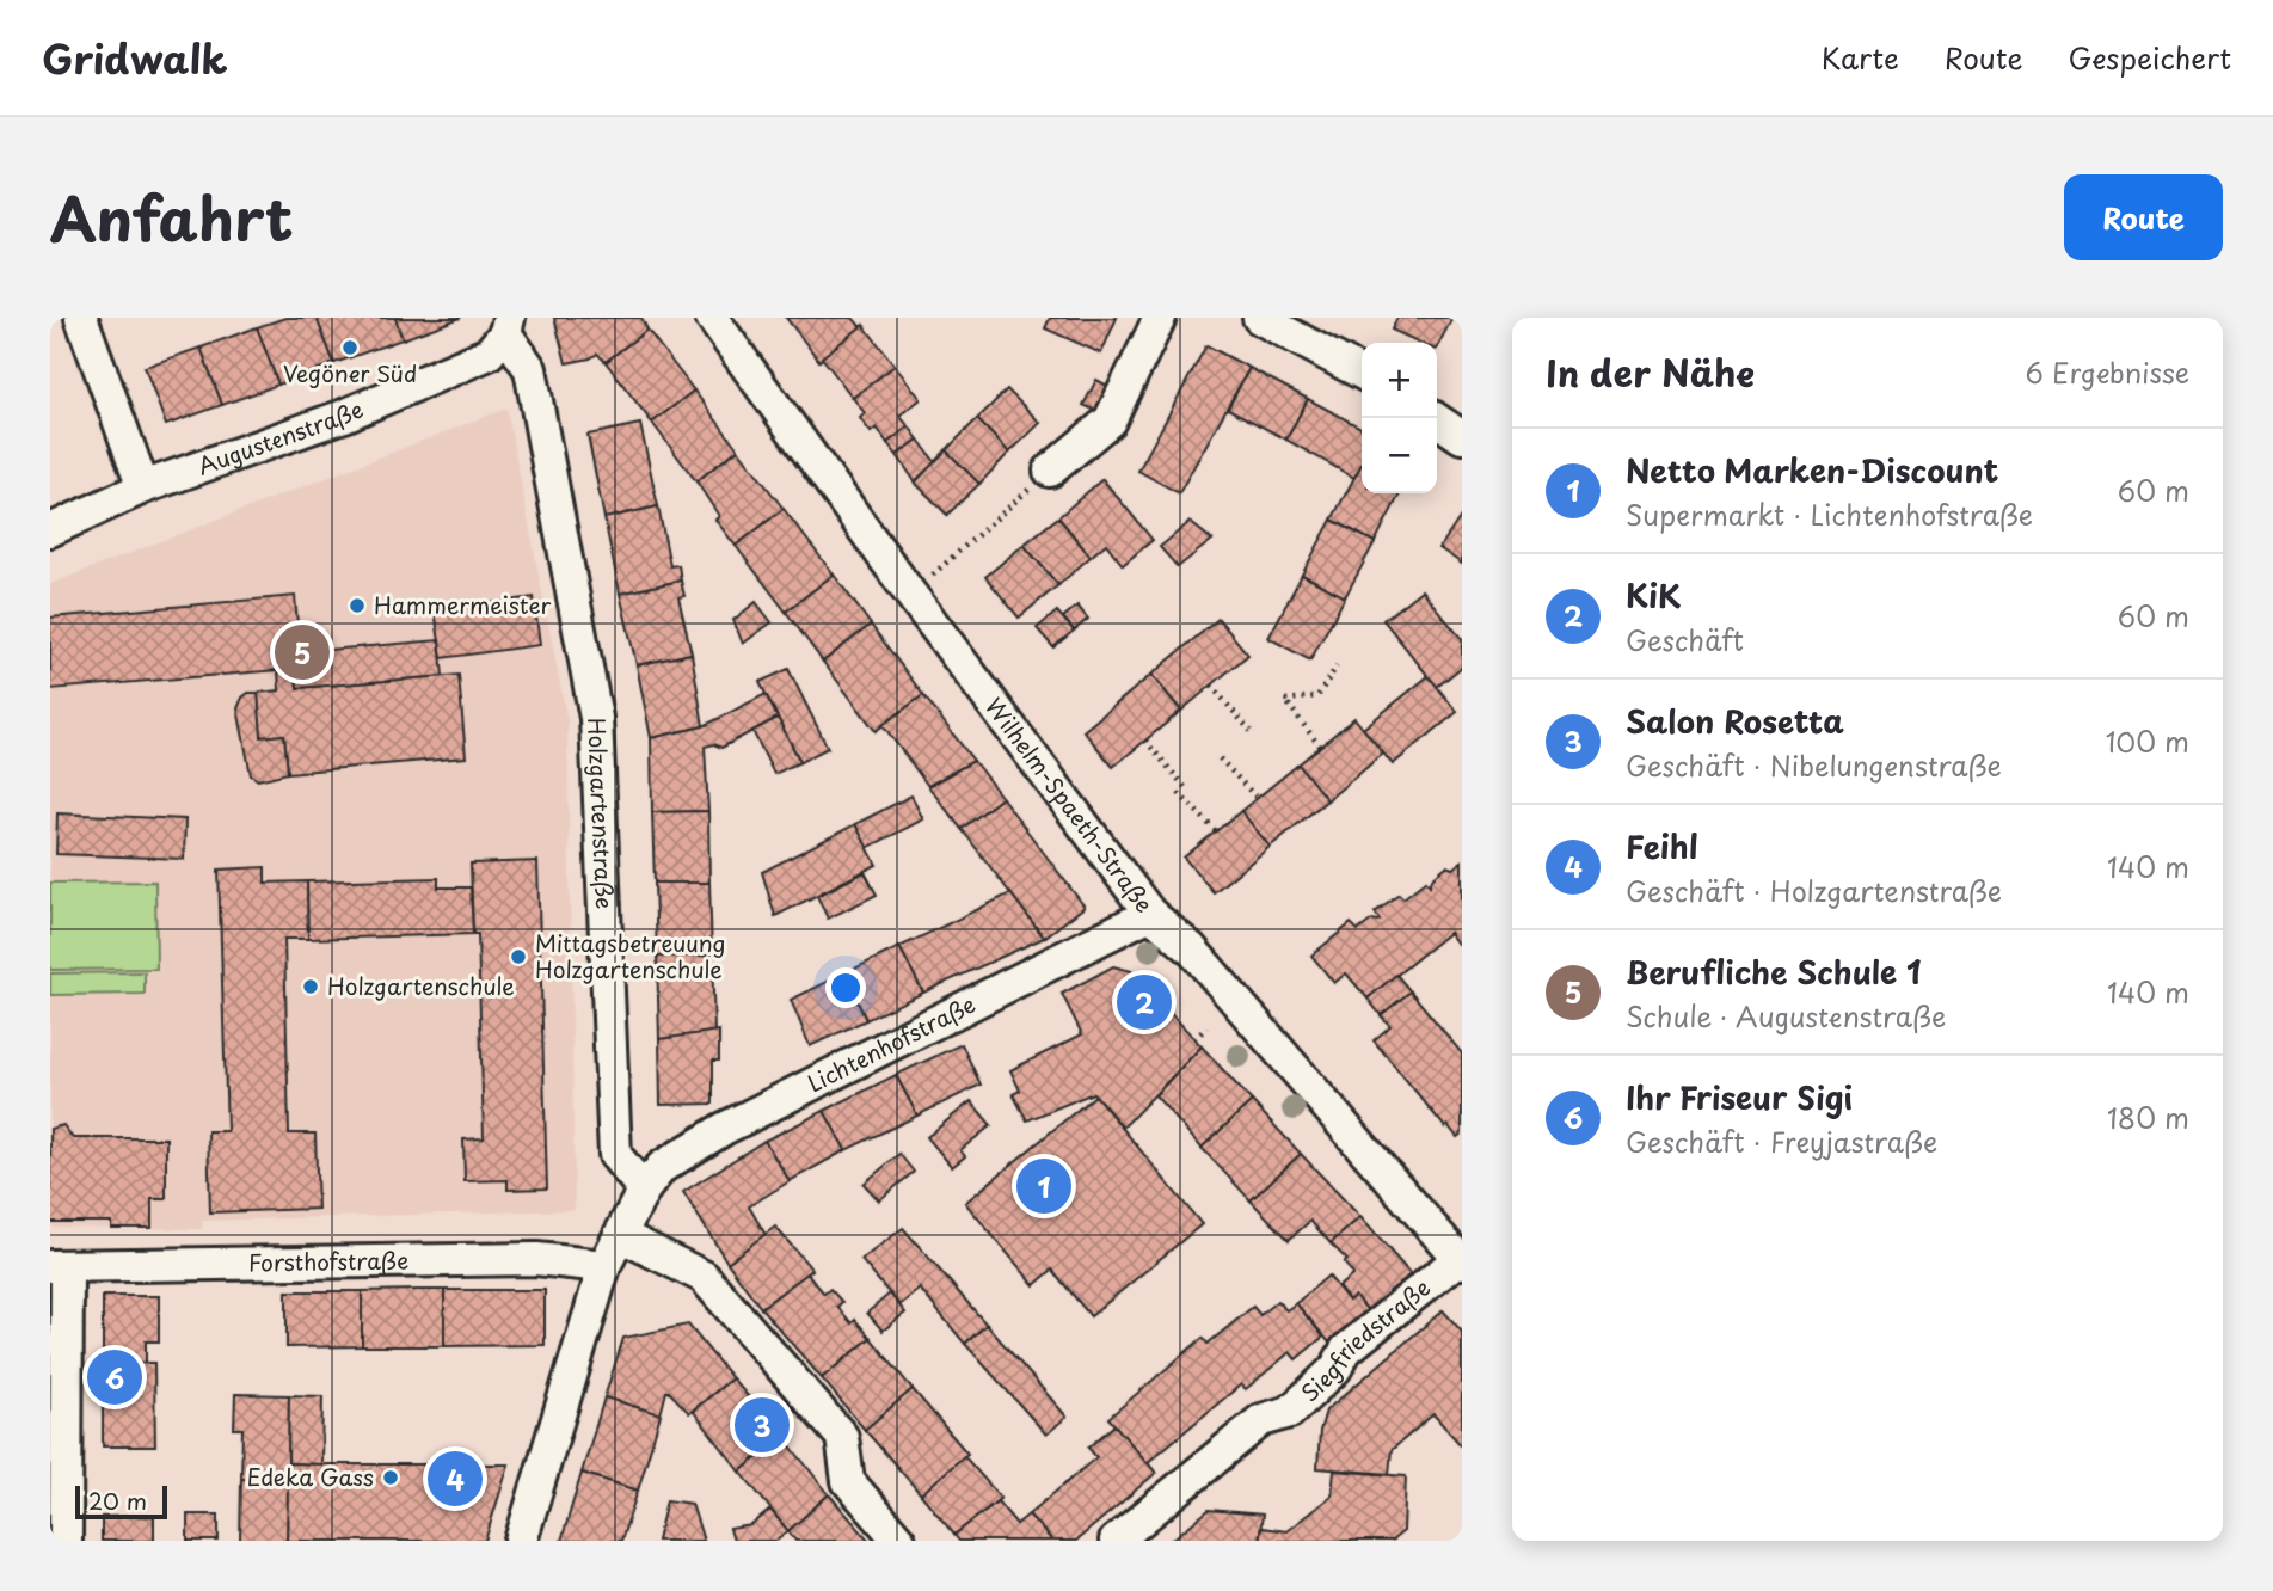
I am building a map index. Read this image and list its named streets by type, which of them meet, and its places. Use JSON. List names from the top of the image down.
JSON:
{
  "streets": {
    "street": [
      "Augustenstraße",
      "Wilhelm-Spaeth-Straße",
      "Holzgartenstraße",
      "Lichtenhofstraße",
      "Forsthofstraße",
      "Siegfriedstraße"
    ]
  },
  "crossings": [
    ["Augustenstraße", "Holzgartenstraße"],
    ["Wilhelm-Spaeth-Straße", "Lichtenhofstraße"],
    ["Wilhelm-Spaeth-Straße", "Siegfriedstraße"],
    ["Holzgartenstraße", "Lichtenhofstraße"]
  ],
  "places": [
    "Vegöner Süd",
    "Hammermeister",
    "Mittagsbetreuung Holzgartenschule",
    "Holzgartenschule",
    "Edeka Gass"
  ],
  "scale_bar": "20 m",
  "page": {
    "header": "Gridwalk",
    "nav": ["Karte", "Route", "Gespeichert"],
    "title": "Anfahrt",
    "buttons": "Route",
    "heading": ["In der Nähe", "6 Ergebnisse"],
    "map_buttons": ["+", "−"],
    "list": [
      {
        "mark": "1",
        "name": "Netto Marken-Discount",
        "note": "Supermarkt · Lichtenhofstraße",
        "value": "60 m"
      },
      {
        "mark": "2",
        "name": "KiK",
        "note": "Geschäft",
        "value": "60 m"
      },
      {
        "mark": "3",
        "name": "Salon Rosetta",
        "note": "Geschäft · Nibelungenstraße",
        "value": "100 m"
      },
      {
        "mark": "4",
        "name": "Feihl",
        "note": "Geschäft · Holzgartenstraße",
        "value": "140 m"
      },
      {
        "mark": "5",
        "name": "Berufliche Schule 1",
        "note": "Schule · Augustenstraße",
        "value": "140 m"
      },
      {
        "mark": "6",
        "name": "Ihr Friseur Sigi",
        "note": "Geschäft · Freyjastraße",
        "value": "180 m"
      }
    ],
    "pins": [
      "5",
      "2",
      "1",
      "6",
      "3",
      "4"
    ],
    "scale": "20 m"
  }
}
